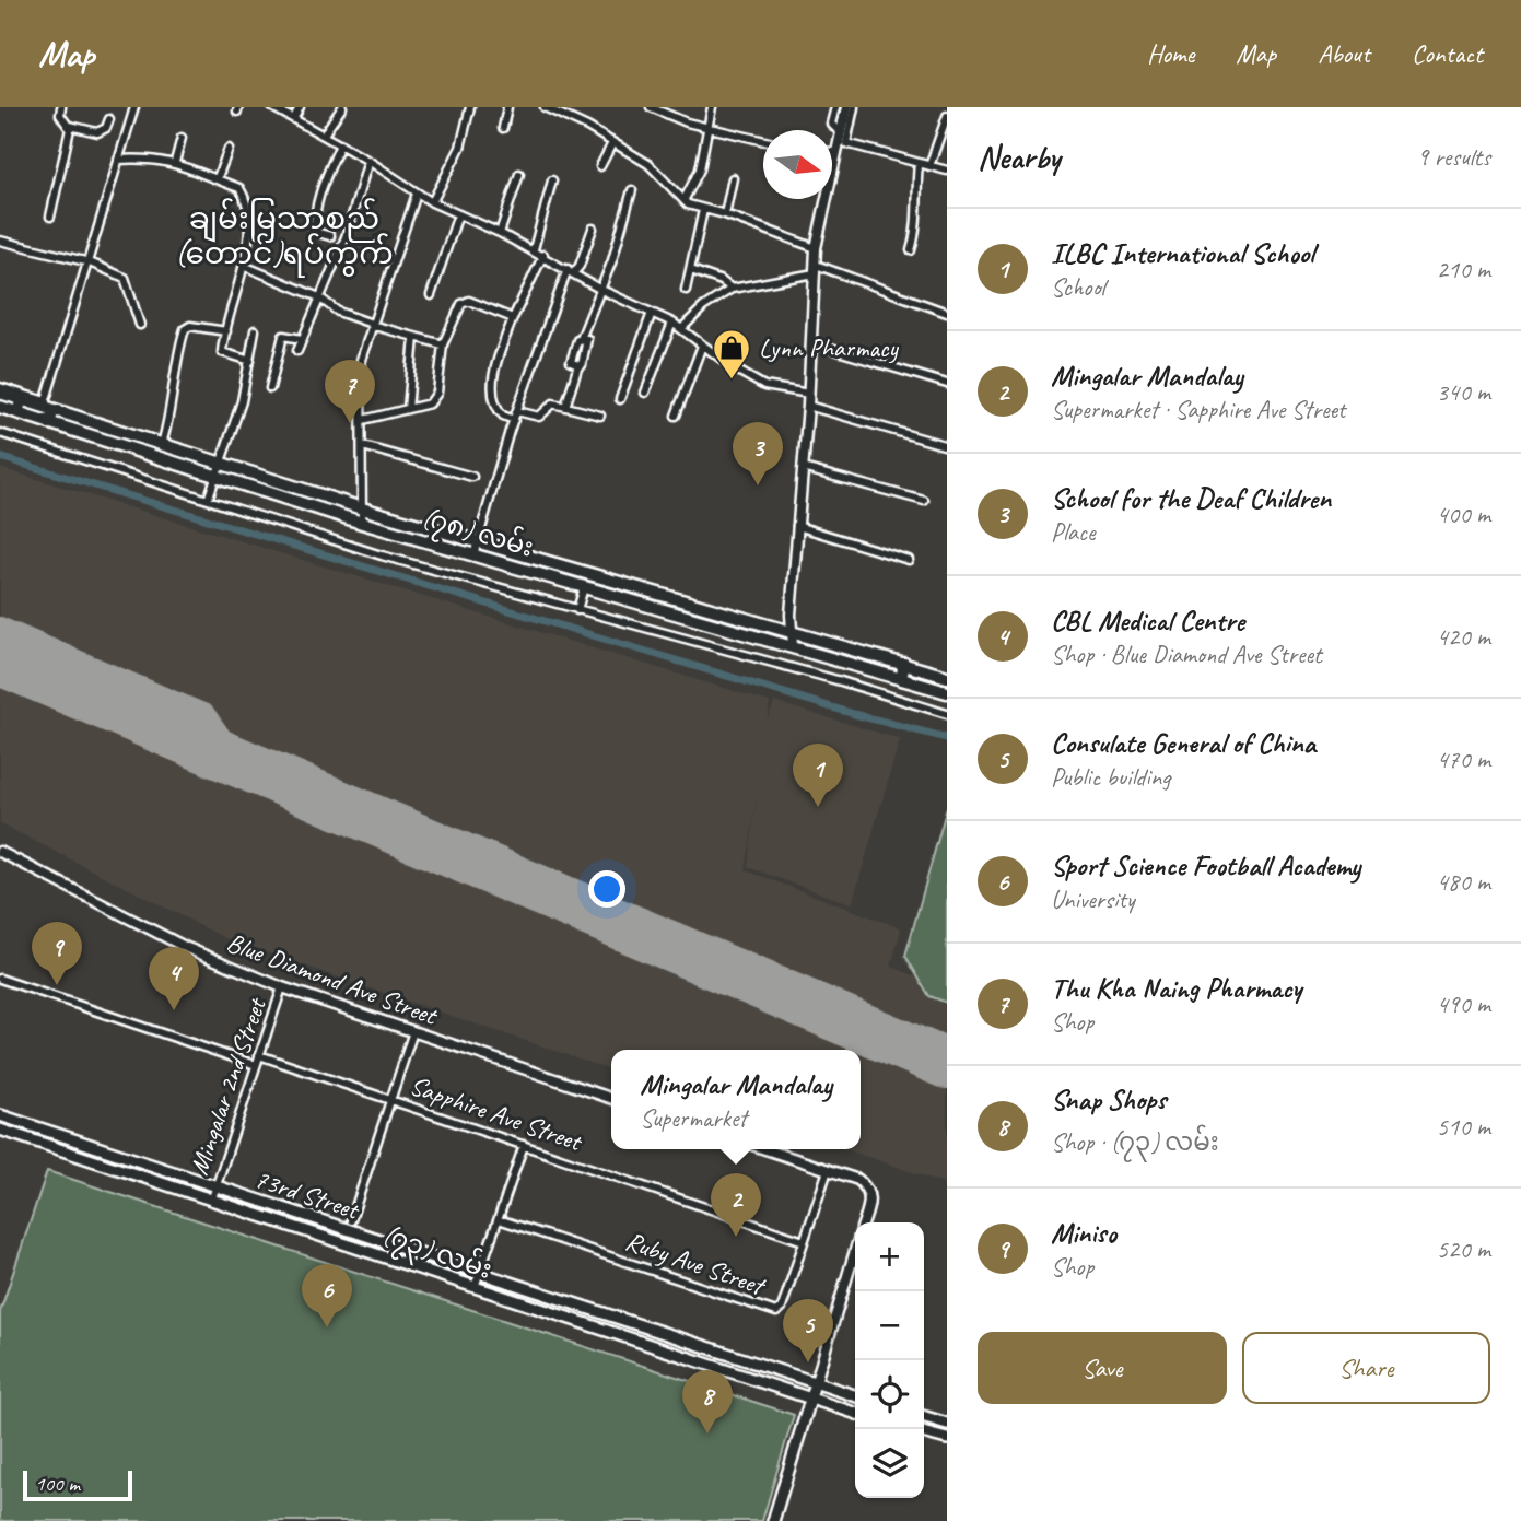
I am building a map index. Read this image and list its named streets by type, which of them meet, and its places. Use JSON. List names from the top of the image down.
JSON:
{
  "streets": {
    "main road": ["(၇၈) လမ်း", "73rd Street", "(၇၃) လမ်း"],
    "street": [
      "Blue Diamond Ave Street",
      "Mingalar 2nd Street",
      "Sapphire Ave Street",
      "Ruby Ave Street"
    ]
  },
  "crossings": [
    ["Blue Diamond Ave Street", "Mingalar 2nd Street"],
    ["Mingalar 2nd Street", "Sapphire Ave Street"],
    ["Mingalar 2nd Street", "73rd Street"],
    ["Mingalar 2nd Street", "(၇၃) လမ်း"],
    ["Sapphire Ave Street", "Ruby Ave Street"]
  ],
  "districts": ["ချမ်းမြသာစည် (တောင်)ရပ်ကွက်"],
  "places": {
    "shop": ["Lynn Pharmacy"]
  },
  "scale_bar": "100 m",
  "north": "right",
  "page": {
    "header": "Map",
    "nav": [
      "Home",
      "Map",
      "About",
      "Contact"
    ],
    "heading": ["Nearby", "9 results"],
    "list": [
      {
        "mark": "1",
        "name": "ILBC International School",
        "note": "School",
        "value": "210 m"
      },
      {
        "mark": "2",
        "name": "Mingalar Mandalay",
        "note": "Supermarket · Sapphire Ave Street",
        "value": "340 m"
      },
      {
        "mark": "3",
        "name": "School for the Deaf Children",
        "note": "Place",
        "value": "400 m"
      },
      {
        "mark": "4",
        "name": "CBL Medical Centre",
        "note": "Shop · Blue Diamond Ave Street",
        "value": "420 m"
      },
      {
        "mark": "5",
        "name": "Consulate General of China",
        "note": "Public building",
        "value": "470 m"
      },
      {
        "mark": "6",
        "name": "Sport Science Football Academy",
        "note": "University",
        "value": "480 m"
      },
      {
        "mark": "7",
        "name": "Thu Kha Naing Pharmacy",
        "note": "Shop",
        "value": "490 m"
      },
      {
        "mark": "8",
        "name": "Snap Shops",
        "note": "Shop · (၇၃) လမ်း",
        "value": "510 m"
      },
      {
        "mark": "9",
        "name": "Miniso",
        "note": "Shop",
        "value": "520 m"
      }
    ],
    "pins": [
      "7",
      "3",
      "1",
      "9",
      "4",
      "2",
      "6",
      "5",
      "8"
    ],
    "popup": ["Mingalar Mandalay", "Supermarket"],
    "map_buttons": ["+", "−"],
    "buttons": ["Save", "Share"],
    "scale": "100 m"
  }
}
